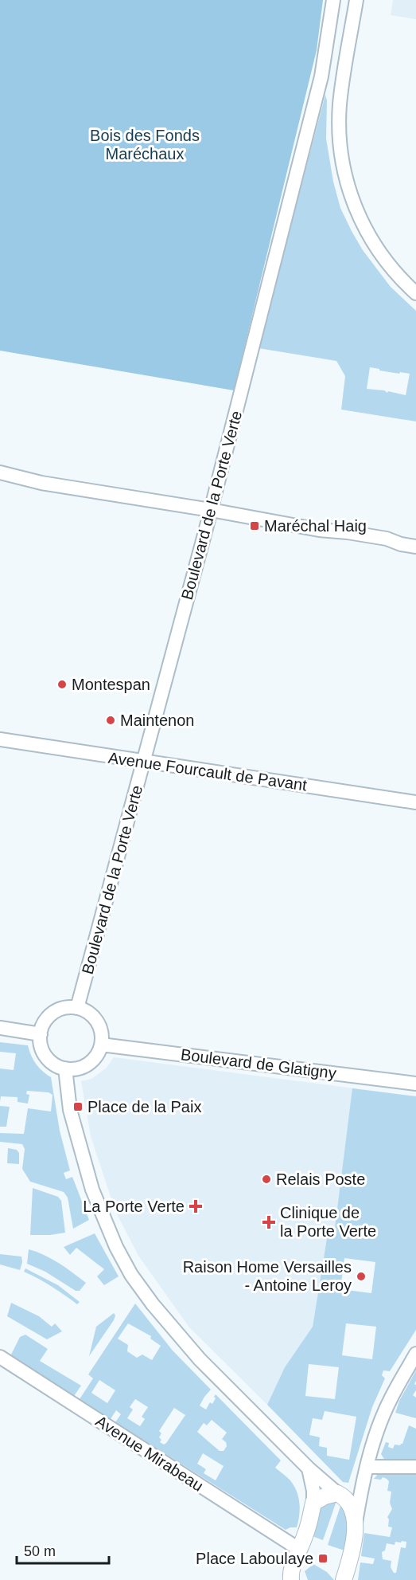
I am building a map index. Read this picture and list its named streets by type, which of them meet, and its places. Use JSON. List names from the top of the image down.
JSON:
{
  "streets": {
    "street": [
      "Boulevard de la Porte Verte",
      "Avenue Fourcault de Pavant",
      "Boulevard de Glatigny",
      "Avenue Mirabeau"
    ]
  },
  "crossings": [
    ["Boulevard de la Porte Verte", "Avenue Fourcault de Pavant"],
    ["Boulevard de la Porte Verte", "Boulevard de Glatigny"]
  ],
  "parks": ["Bois des Fonds Maréchaux"],
  "places": {
    "transit": ["Maréchal Haig", "Place de la Paix", "Place Laboulaye"],
    "other": [
      "Montespan",
      "Maintenon",
      "Relais Poste",
      "Raison Home Versailles - Antoine Leroy"
    ],
    "health": ["La Porte Verte", "Clinique de la Porte Verte"]
  },
  "scale_bar": "50 m"
}
